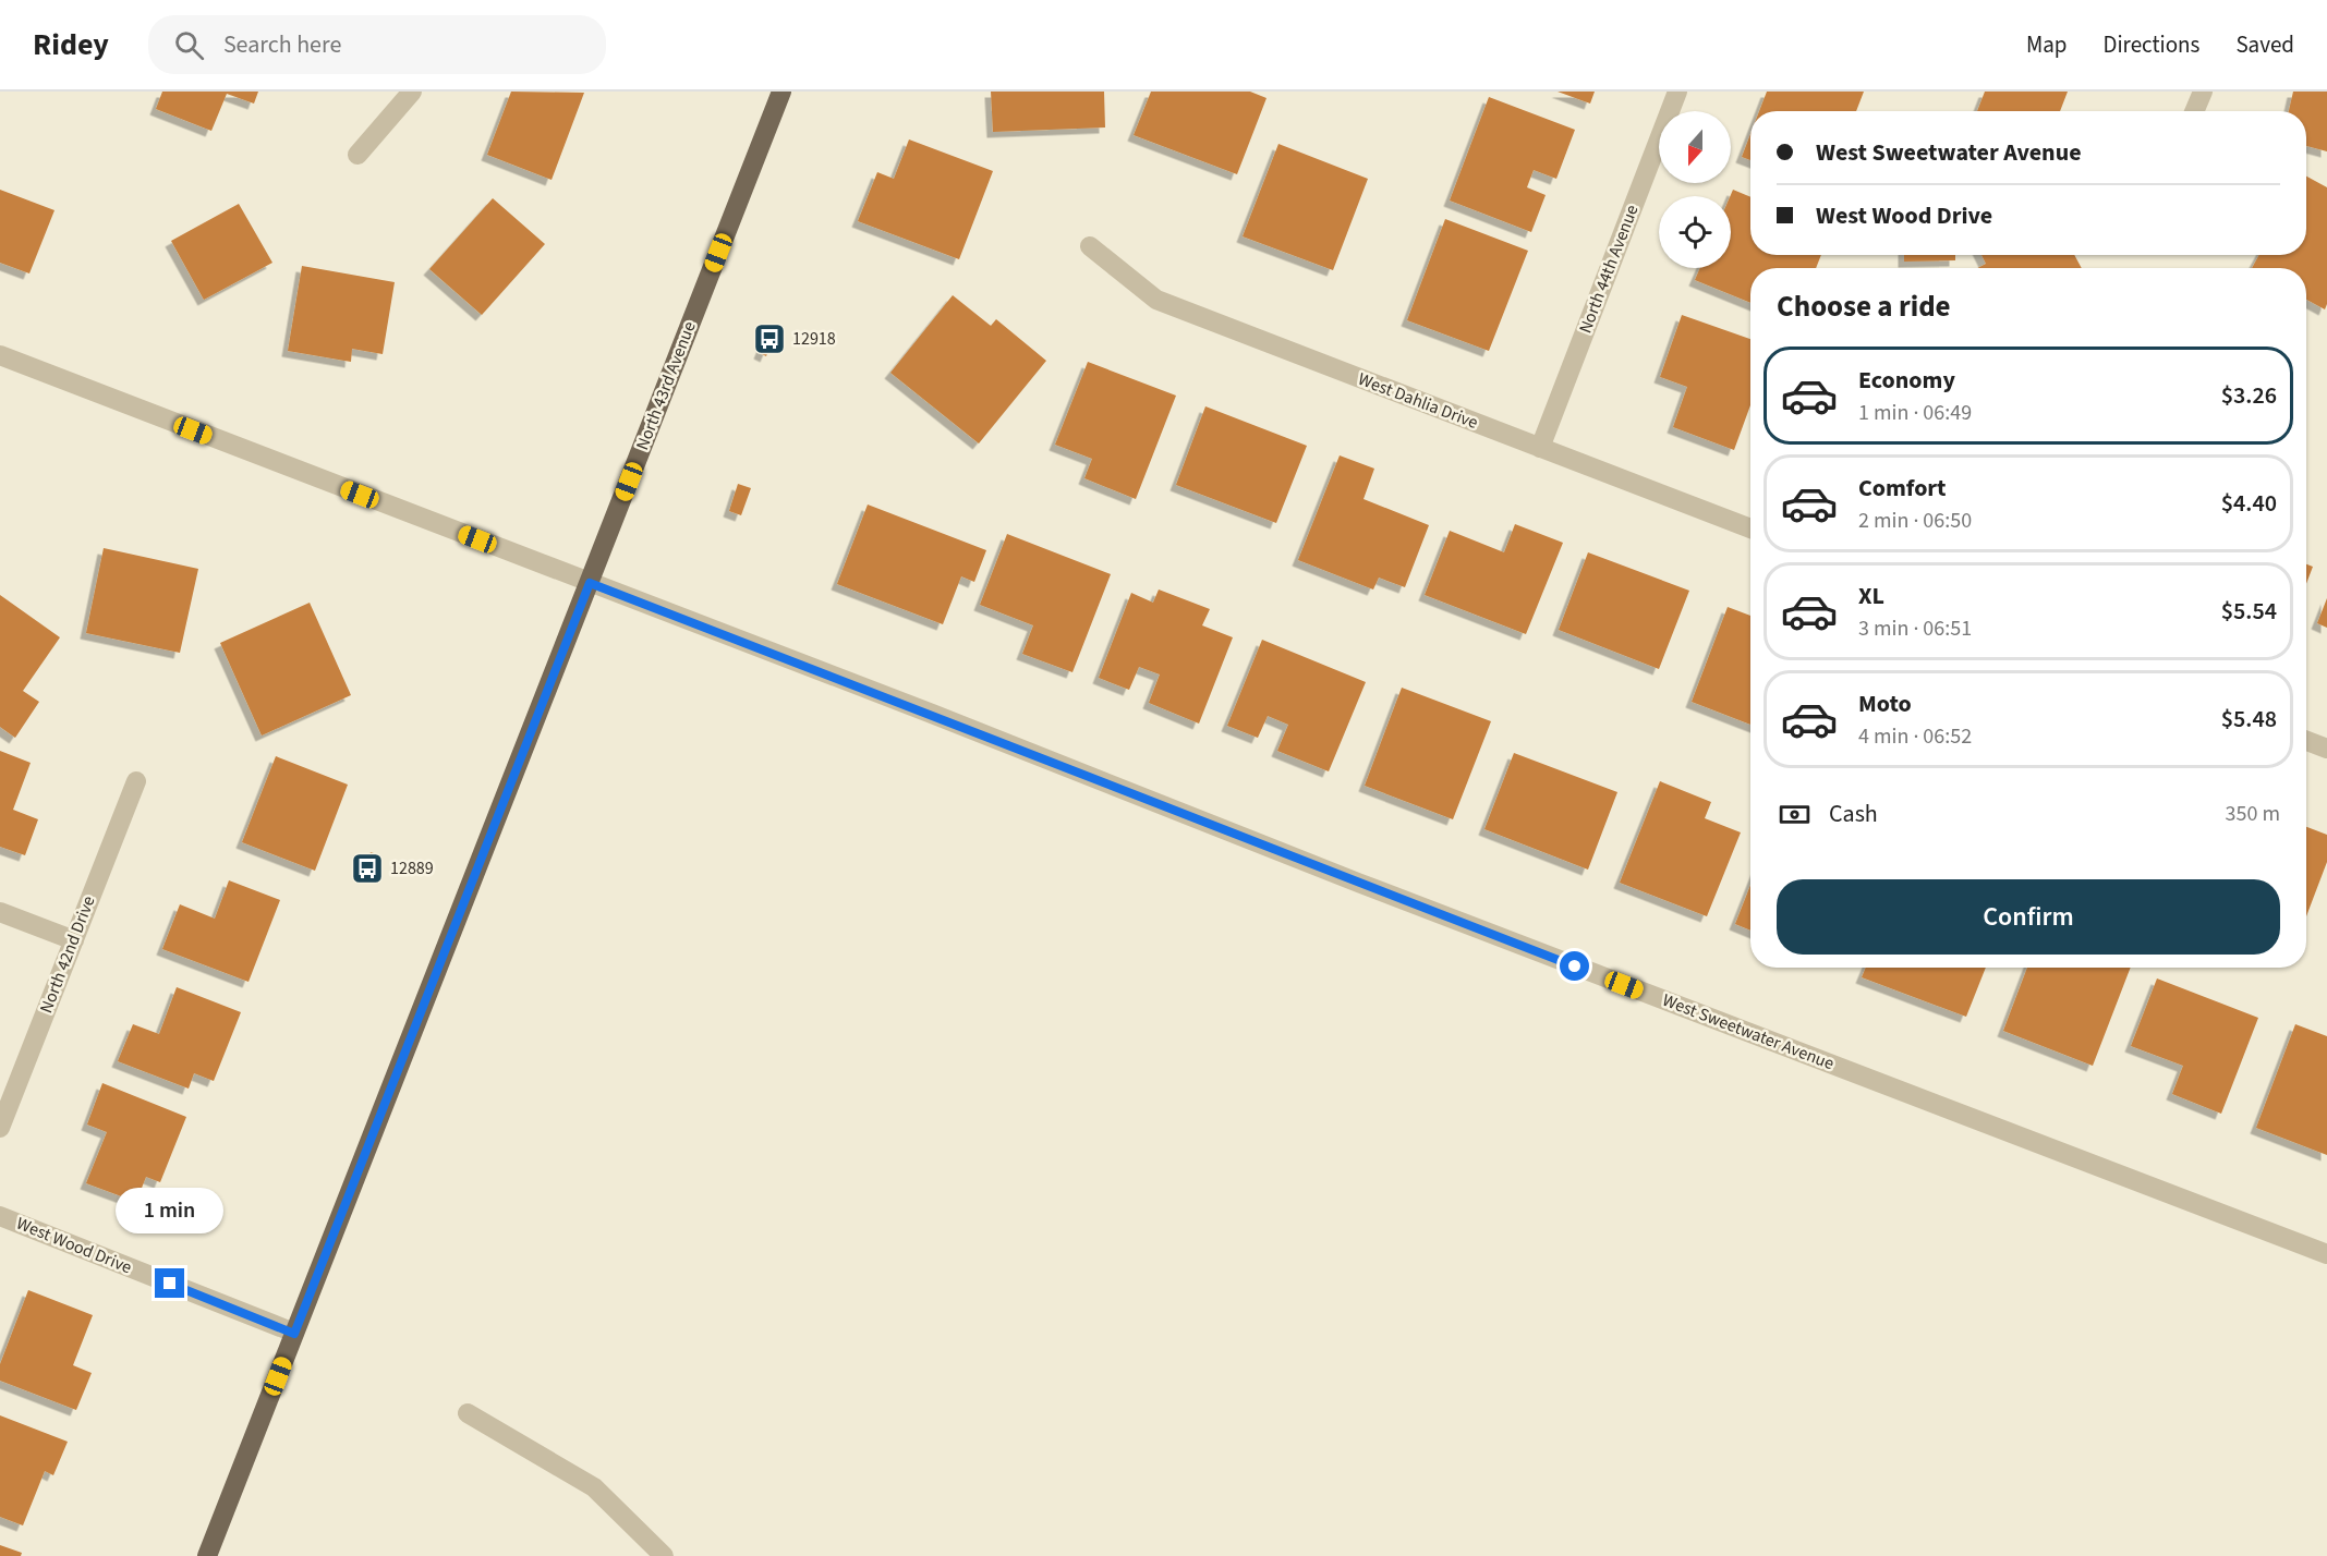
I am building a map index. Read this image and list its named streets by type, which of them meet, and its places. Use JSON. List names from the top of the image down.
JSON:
{
  "streets": {
    "main road": ["North 43rd Avenue"],
    "street": [
      "North 44th Avenue",
      "West Dahlia Drive",
      "North 42nd Drive",
      "West Sweetwater Avenue",
      "West Wood Drive"
    ]
  },
  "crossings": [
    ["North 44th Avenue", "West Dahlia Drive"],
    ["North 43rd Avenue", "West Sweetwater Avenue"],
    ["North 43rd Avenue", "West Wood Drive"]
  ],
  "places": {
    "bus stop": ["12918", "12889"]
  },
  "north": "bottom",
  "page": {
    "header": "Ridey",
    "search": "Search here",
    "nav": ["Map", "Directions", "Saved"],
    "banner": ["West Sweetwater Avenue", "West Wood Drive"],
    "heading": "Choose a ride",
    "list": [
      {
        "name": "Economy",
        "note": "1 min · 06:49",
        "value": "$3.26"
      },
      {
        "name": "Comfort",
        "note": "2 min · 06:50",
        "value": "$4.40"
      },
      {
        "name": "XL",
        "note": "3 min · 06:51",
        "value": "$5.54"
      },
      {
        "name": "Moto",
        "note": "4 min · 06:52",
        "value": "$5.48"
      }
    ],
    "pay": ["Cash", "350 m"],
    "buttons": "Confirm",
    "bubble": "1 min"
  }
}
